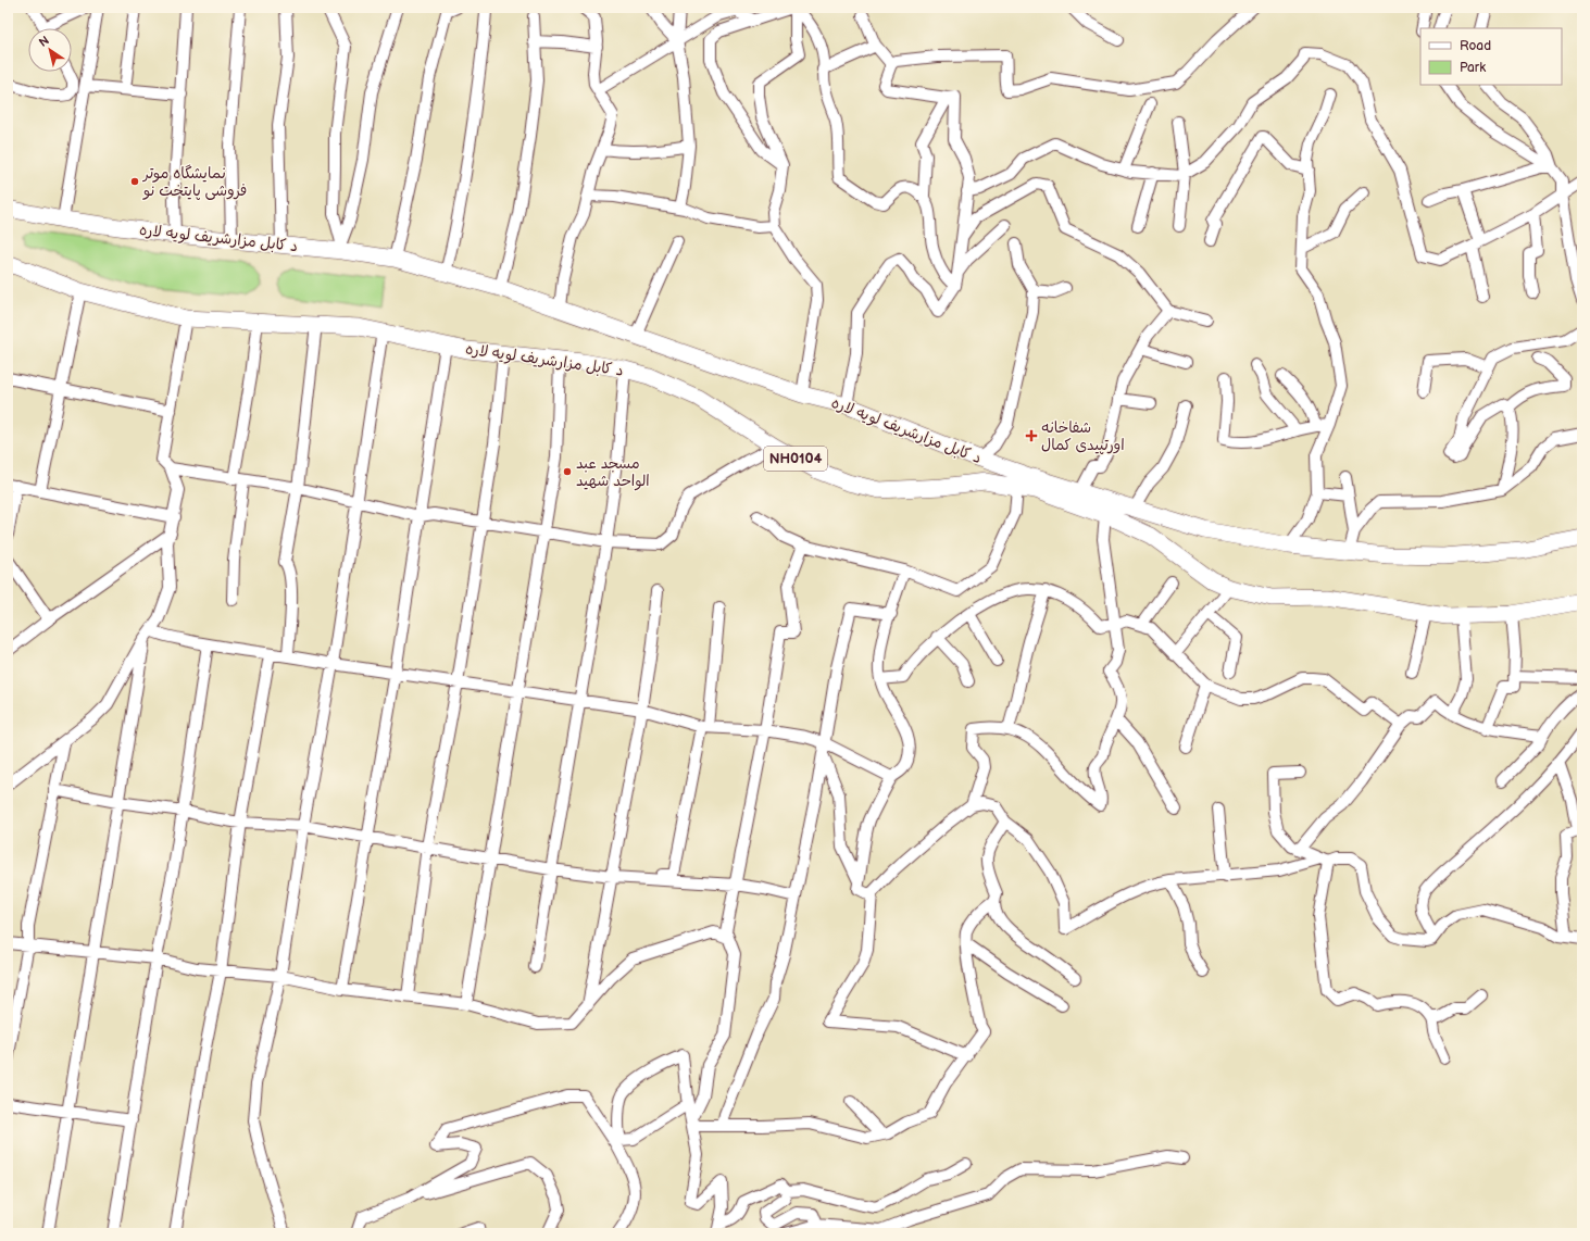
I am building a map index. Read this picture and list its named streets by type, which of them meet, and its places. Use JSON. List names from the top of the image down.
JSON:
{
  "streets": {
    "highway": ["د کابل مزارشریف لویه لاره", "NH0104"]
  },
  "places": {
    "other": ["نمایشگاه موتر فروشی پایتخت نو", "مسجد عبد الواحد شهید"],
    "health": ["شفاخانه اورتپیدی کمال"]
  },
  "legend": ["Road", "Park"],
  "north": "top left"
}
